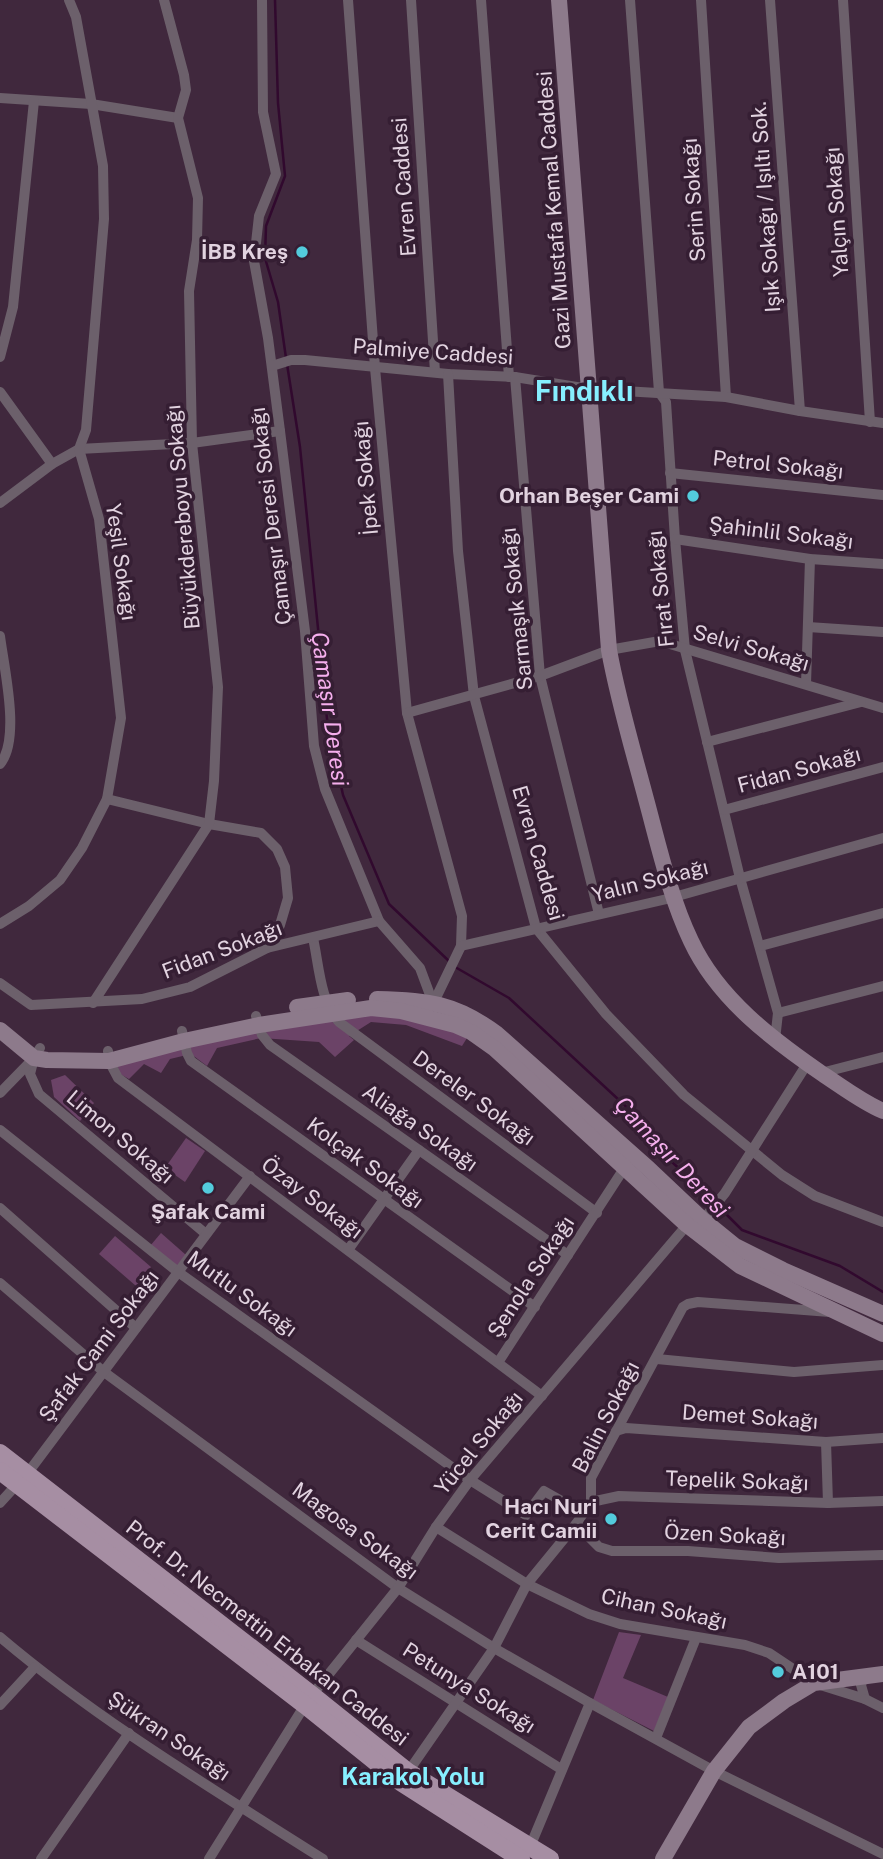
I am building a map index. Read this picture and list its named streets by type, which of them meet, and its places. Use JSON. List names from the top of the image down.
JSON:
{
  "streets": {
    "main road": ["Prof. Dr. Necmettin Erbakan Caddesi"],
    "street": [
      "Evren Caddesi",
      "Serin Sokağı",
      "Işık Sokağı / Işıltı Sok.",
      "Gazi Mustafa Kemal Caddesi",
      "Yalçın Sokağı",
      "Palmiye Caddesi",
      "Petrol Sokağı",
      "İpek Sokağı",
      "Çamaşır Deresi Sokağı",
      "Büyükdereboyu Sokağı",
      "Şahinlil Sokağı",
      "Yeşil Sokağı",
      "Fırat Sokağı",
      "Sarmaşık Sokağı",
      "Selvi Sokağı",
      "Fidan Sokağı",
      "Yalın Sokağı",
      "Dereler Sokağı",
      "Aliağa Sokağı",
      "Limon Sokağı",
      "Kolçak Sokağı",
      "Özay Sokağı",
      "Şenola Sokağı",
      "Mutlu Sokağı",
      "Şafak Cami Sokağı",
      "Balin Sokağı",
      "Demet Sokağı",
      "Yücel Sokağı",
      "Tepelik Sokağı",
      "Magosa Sokağı",
      "Özen Sokağı",
      "Cihan Sokağı",
      "Petunya Sokağı",
      "Şükran Sokağı"
    ]
  },
  "crossings": [
    ["Evren Caddesi", "Palmiye Caddesi"],
    ["Evren Caddesi", "Selvi Sokağı"],
    ["Evren Caddesi", "Yalın Sokağı"],
    ["Evren Caddesi", "Yücel Sokağı"],
    ["Serin Sokağı", "Palmiye Caddesi"],
    ["Işık Sokağı / Işıltı Sok.", "Palmiye Caddesi"],
    ["Gazi Mustafa Kemal Caddesi", "Palmiye Caddesi"],
    ["Gazi Mustafa Kemal Caddesi", "Fırat Sokağı"],
    ["Gazi Mustafa Kemal Caddesi", "Selvi Sokağı"],
    ["Gazi Mustafa Kemal Caddesi", "Yalın Sokağı"],
    ["Gazi Mustafa Kemal Caddesi", "Yücel Sokağı"],
    ["Yalçın Sokağı", "Palmiye Caddesi"],
    ["Palmiye Caddesi", "İpek Sokağı"],
    ["Palmiye Caddesi", "Çamaşır Deresi Sokağı"],
    ["Palmiye Caddesi", "Fırat Sokağı"],
    ["Palmiye Caddesi", "Sarmaşık Sokağı"],
    ["Petrol Sokağı", "Fırat Sokağı"],
    ["İpek Sokağı", "Selvi Sokağı"],
    ["İpek Sokağı", "Yalın Sokağı"],
    ["Çamaşır Deresi Sokağı", "Fidan Sokağı"],
    ["Büyükdereboyu Sokağı", "Fidan Sokağı"],
    ["Şahinlil Sokağı", "Fırat Sokağı"],
    ["Fırat Sokağı", "Selvi Sokağı"],
    ["Fırat Sokağı", "Fidan Sokağı"],
    ["Fırat Sokağı", "Yalın Sokağı"],
    ["Sarmaşık Sokağı", "Selvi Sokağı"],
    ["Sarmaşık Sokağı", "Yalın Sokağı"],
    ["Dereler Sokağı", "Şenola Sokağı"],
    ["Aliağa Sokağı", "Şenola Sokağı"],
    ["Limon Sokağı", "Şafak Cami Sokağı"],
    ["Kolçak Sokağı", "Şenola Sokağı"],
    ["Özay Sokağı", "Şenola Sokağı"],
    ["Özay Sokağı", "Şafak Cami Sokağı"],
    ["Şenola Sokağı", "Yücel Sokağı"],
    ["Mutlu Sokağı", "Şafak Cami Sokağı"],
    ["Mutlu Sokağı", "Balin Sokağı"],
    ["Mutlu Sokağı", "Yücel Sokağı"],
    ["Şafak Cami Sokağı", "Magosa Sokağı"],
    ["Şafak Cami Sokağı", "Prof. Dr. Necmettin Erbakan Caddesi"],
    ["Balin Sokağı", "Demet Sokağı"],
    ["Balin Sokağı", "Tepelik Sokağı"],
    ["Balin Sokağı", "Magosa Sokağı"],
    ["Balin Sokağı", "Özen Sokağı"],
    ["Balin Sokağı", "Cihan Sokağı"],
    ["Balin Sokağı", "Prof. Dr. Necmettin Erbakan Caddesi"],
    ["Balin Sokağı", "Petunya Sokağı"],
    ["Yücel Sokağı", "Magosa Sokağı"],
    ["Yücel Sokağı", "Cihan Sokağı"],
    ["Yücel Sokağı", "Prof. Dr. Necmettin Erbakan Caddesi"],
    ["Yücel Sokağı", "Petunya Sokağı"],
    ["Yücel Sokağı", "Şükran Sokağı"]
  ],
  "districts": ["Fındıklı", "Karakol Yolu"],
  "water": ["Çamaşır Deresi"],
  "places": [
    "İBB Kreş",
    "Orhan Beşer Cami",
    "Şafak Cami",
    "Hacı Nuri Cerit Camii",
    "A101"
  ]
}
